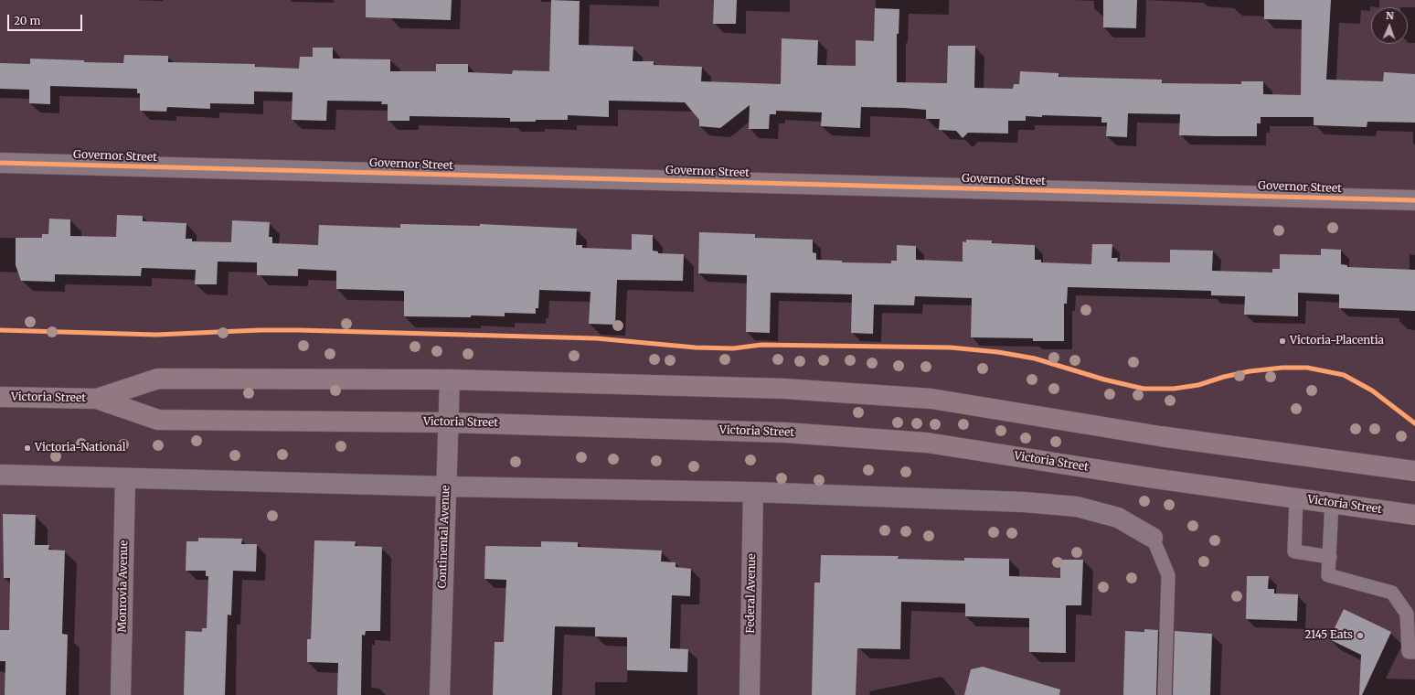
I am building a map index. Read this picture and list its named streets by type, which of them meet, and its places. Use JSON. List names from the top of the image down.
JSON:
{
  "streets": {
    "main road": ["Victoria Street"],
    "street": [
      "Governor Street",
      "Continental Avenue",
      "Monrovia Avenue",
      "Federal Avenue"
    ]
  },
  "crossings": [
    ["Victoria Street", "Continental Avenue"]
  ],
  "places": ["Victoria-Placentia", "Victoria-National", "2145 Eats"],
  "scale_bar": "20 m",
  "north": "top"
}
